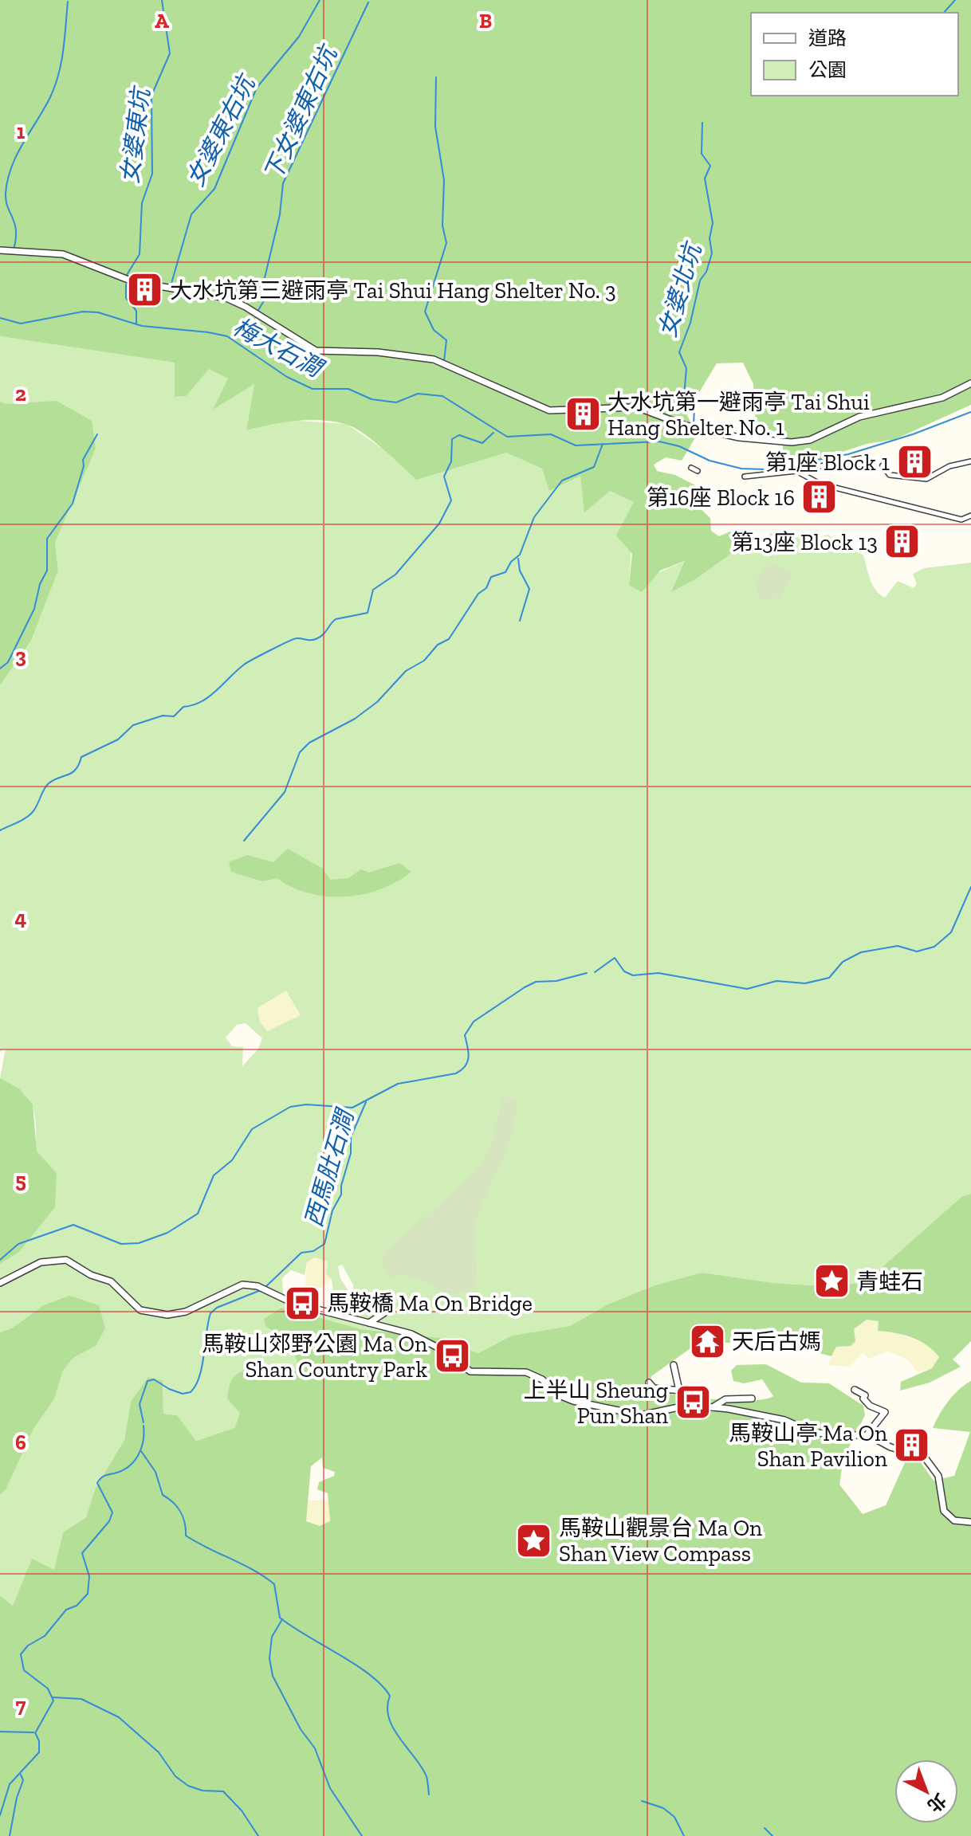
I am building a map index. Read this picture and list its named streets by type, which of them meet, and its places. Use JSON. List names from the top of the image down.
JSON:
{
  "water": [
    "下女婆東右坑",
    "女婆東右坑",
    "女婆東坑",
    "女婆北坑",
    "梅大石澗",
    "西馬肚石澗"
  ],
  "places": {
    "building": [
      "大水坑第三避雨亭 Tai Shui Hang Shelter No. 3",
      "大水坑第一避雨亭 Tai Shui Hang Shelter No. 1",
      "第1座 Block 1",
      "第16座 Block 16",
      "第13座 Block 13",
      "馬鞍山亭 Ma On Shan Pavilion"
    ],
    "place": ["青蛙石", "馬鞍山觀景台 Ma On Shan View Compass"],
    "bus stop": ["馬鞍橋 Ma On Bridge", "馬鞍山郊野公園 Ma On Shan Country Park", "上半山 Sheung Pun Shan"],
    "temple": ["天后古媽"]
  },
  "legend": ["道路", "公園"],
  "north": "bottom right",
  "grid": {
    "columns": ["A", "B"],
    "rows": [
      "1",
      "2",
      "3",
      "4",
      "5",
      "6",
      "7"
    ]
  }
}
